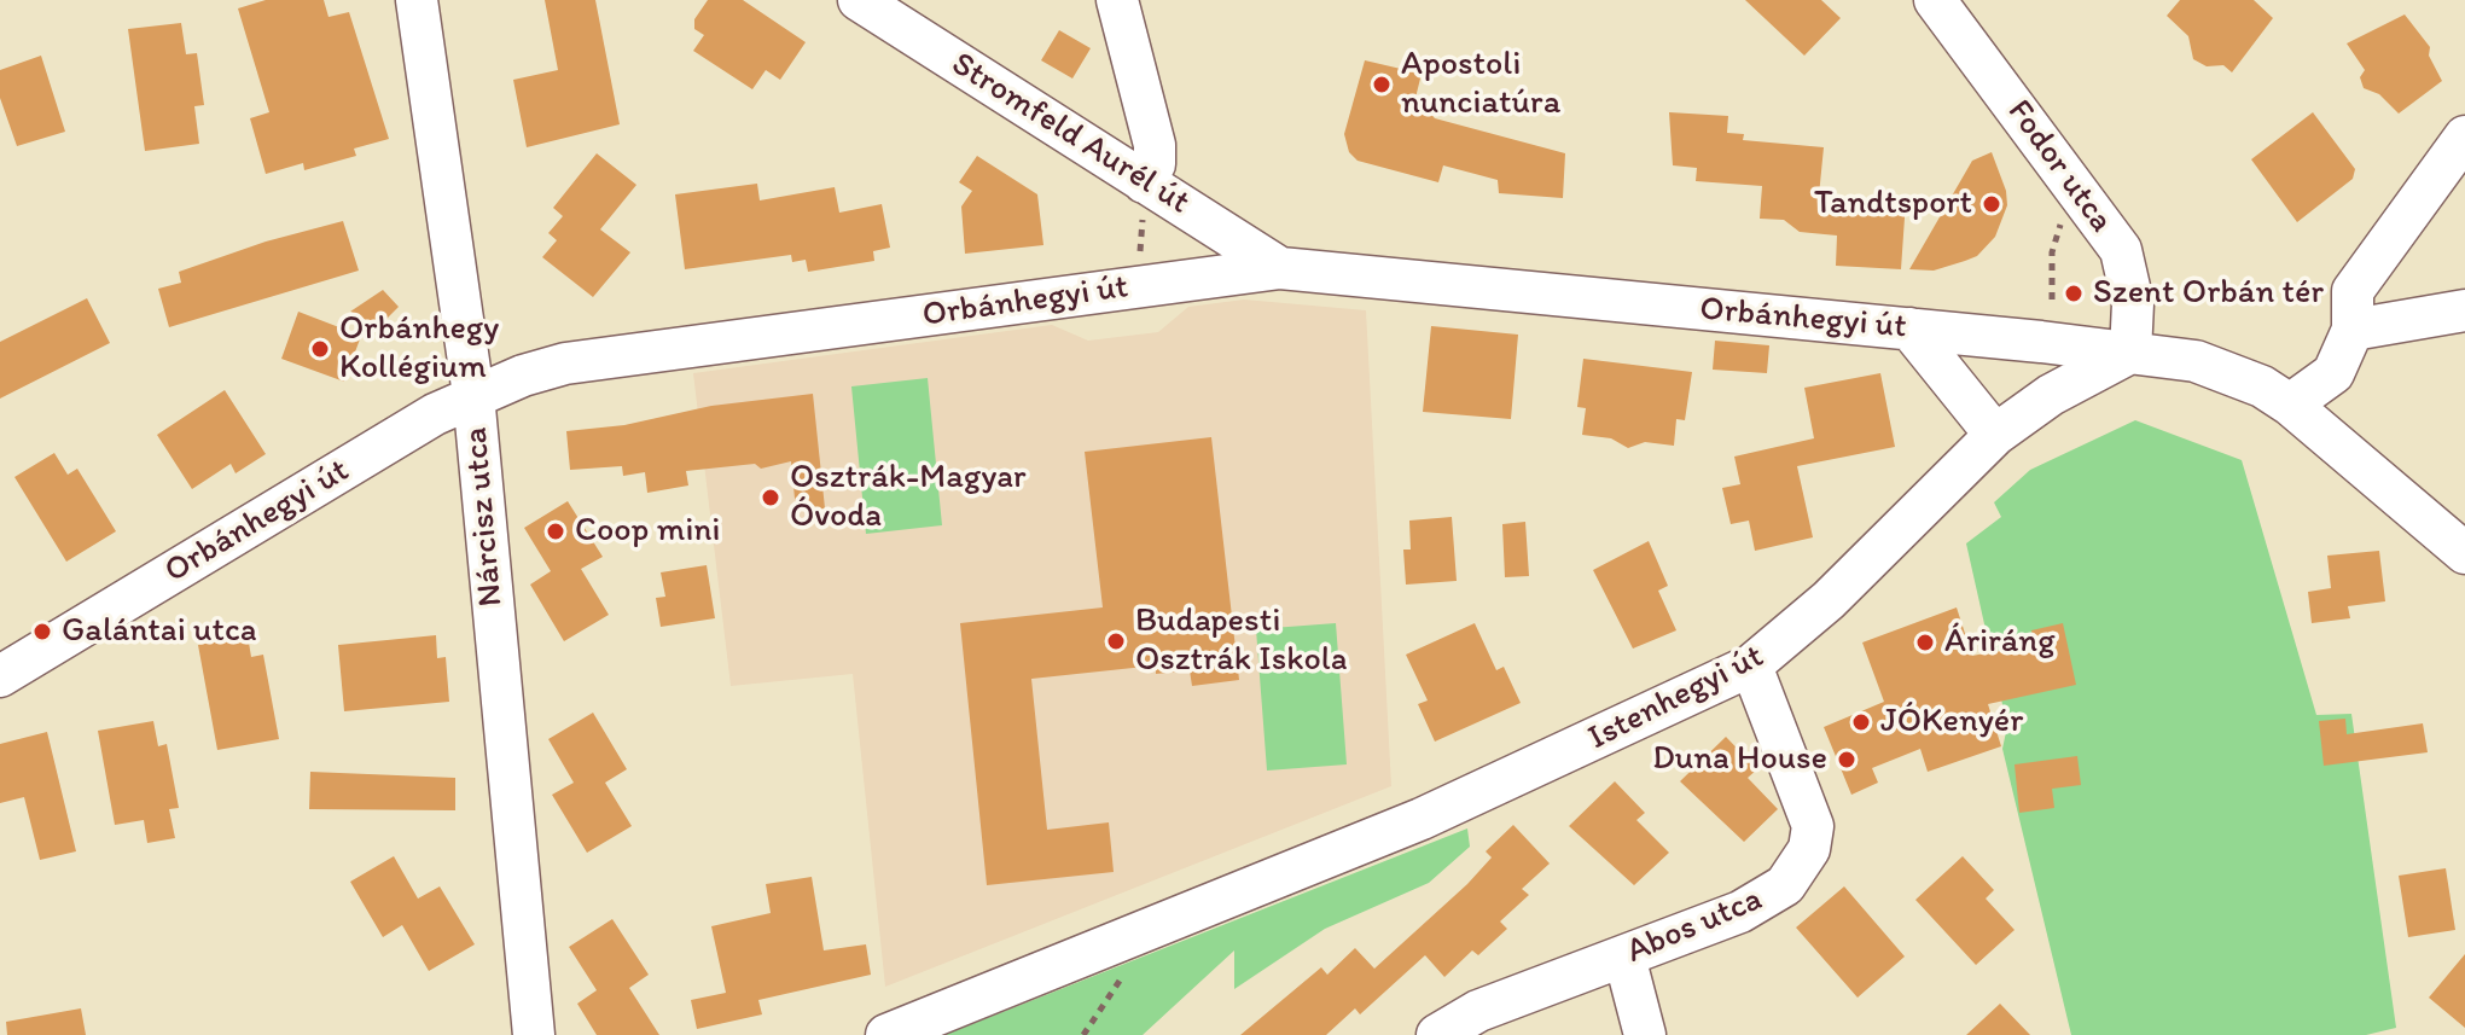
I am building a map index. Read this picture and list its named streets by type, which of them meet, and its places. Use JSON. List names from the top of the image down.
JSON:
{
  "streets": {
    "street": [
      "Stromfeld Aurél út",
      "Fodor utca",
      "Orbánhegyi út",
      "Nárcisz utca",
      "Istenhegyi út",
      "Abos utca"
    ]
  },
  "crossings": [
    ["Stromfeld Aurél út", "Orbánhegyi út"],
    ["Fodor utca", "Orbánhegyi út"],
    ["Fodor utca", "Istenhegyi út"],
    ["Orbánhegyi út", "Nárcisz utca"],
    ["Orbánhegyi út", "Istenhegyi út"],
    ["Istenhegyi út", "Abos utca"]
  ],
  "places": [
    "Apostoli nunciatúra",
    "Tandtsport",
    "Szent Orbán tér",
    "Orbánhegy Kollégium",
    "Osztrák-Magyar Óvoda",
    "Coop mini",
    "Galántai utca",
    "Budapesti Osztrák Iskola",
    "Áriráng",
    "JÓKenyér",
    "Duna House"
  ]
}
